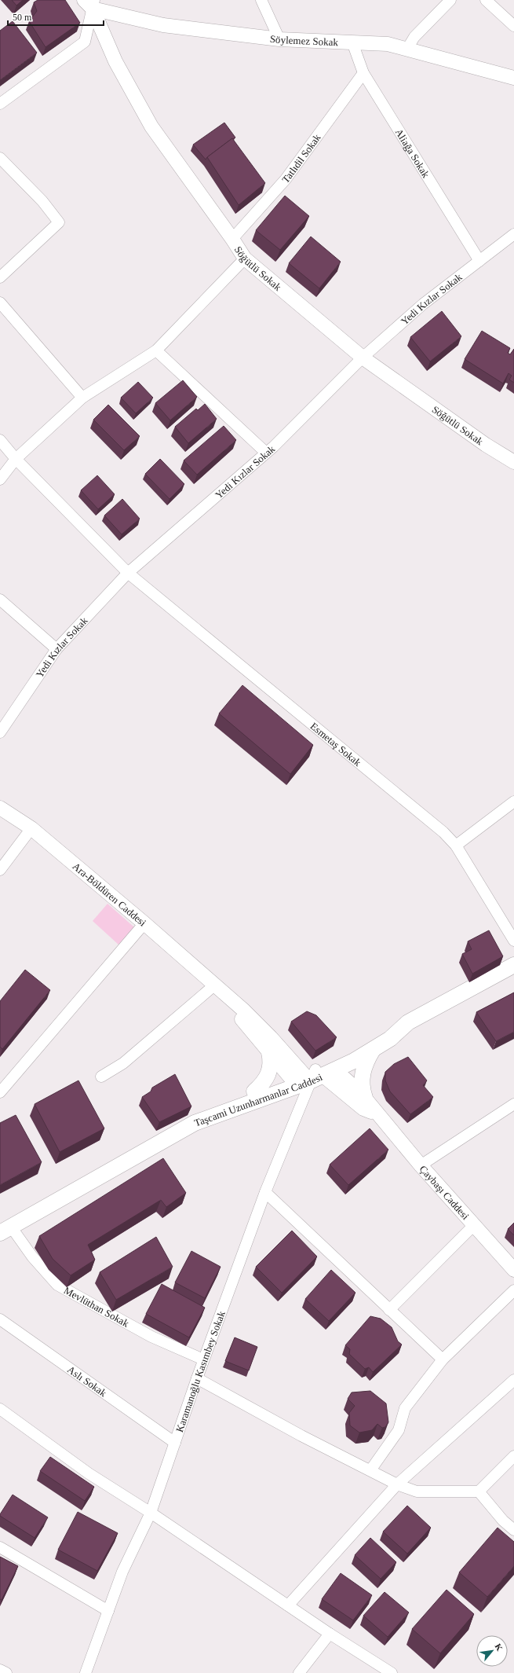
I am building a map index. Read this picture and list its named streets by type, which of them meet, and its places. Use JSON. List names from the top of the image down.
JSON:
{
  "streets": {
    "main road": ["Taşcami Uzunharmanlar Caddesi"],
    "street": [
      "Söylemez Sokak",
      "Aliağa Sokak",
      "Tatlıdil Sokak",
      "Söğütlü Sokak",
      "Yedi Kızlar Sokak",
      "Esmetaş Sokak",
      "Ara-Böldüren Caddesi",
      "Çaybaşı Caddesi",
      "Mevlüthan Sokak",
      "Karamanoğlu Kasımbey Sokak",
      "Aslı Sokak"
    ]
  },
  "crossings": [
    ["Söylemez Sokak", "Aliağa Sokak"],
    ["Söylemez Sokak", "Söğütlü Sokak"],
    ["Aliağa Sokak", "Tatlıdil Sokak"],
    ["Aliağa Sokak", "Yedi Kızlar Sokak"],
    ["Tatlıdil Sokak", "Söğütlü Sokak"],
    ["Söğütlü Sokak", "Yedi Kızlar Sokak"],
    ["Yedi Kızlar Sokak", "Esmetaş Sokak"],
    ["Ara-Böldüren Caddesi", "Taşcami Uzunharmanlar Caddesi"],
    ["Ara-Böldüren Caddesi", "Çaybaşı Caddesi"],
    ["Ara-Böldüren Caddesi", "Karamanoğlu Kasımbey Sokak"],
    ["Taşcami Uzunharmanlar Caddesi", "Çaybaşı Caddesi"],
    ["Taşcami Uzunharmanlar Caddesi", "Mevlüthan Sokak"],
    ["Taşcami Uzunharmanlar Caddesi", "Karamanoğlu Kasımbey Sokak"],
    ["Çaybaşı Caddesi", "Karamanoğlu Kasımbey Sokak"],
    ["Mevlüthan Sokak", "Karamanoğlu Kasımbey Sokak"],
    ["Karamanoğlu Kasımbey Sokak", "Aslı Sokak"]
  ],
  "scale_bar": "50 m",
  "north": "top right"
}
